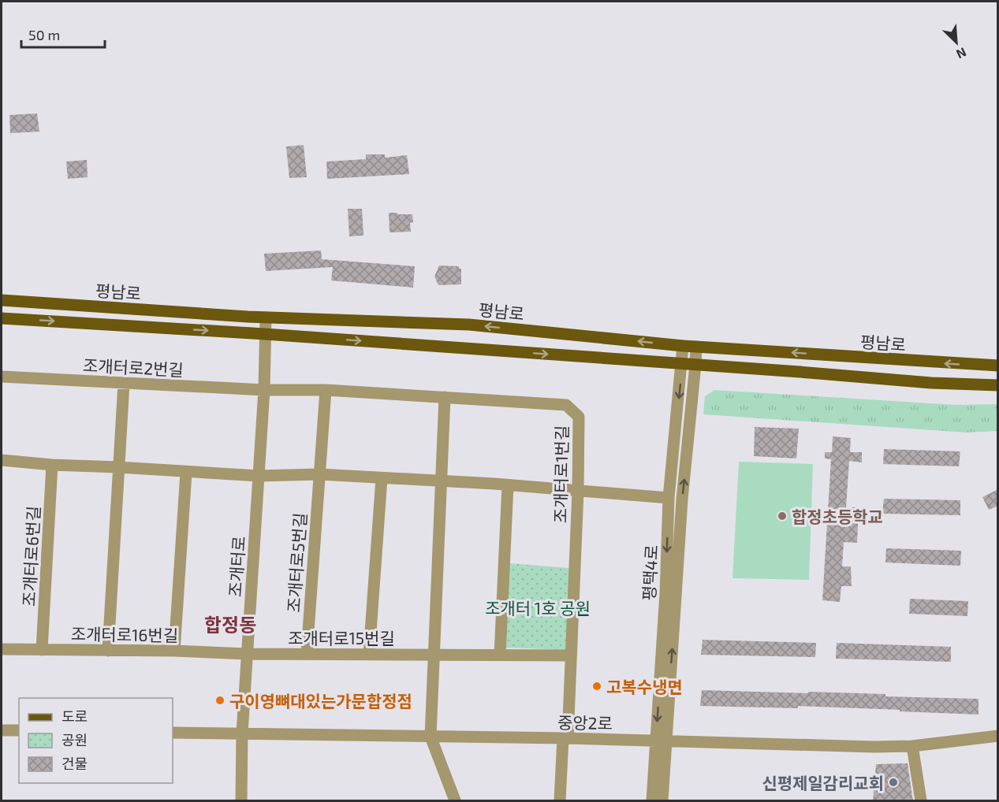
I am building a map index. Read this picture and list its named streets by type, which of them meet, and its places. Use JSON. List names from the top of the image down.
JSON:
{
  "streets": {
    "main road": ["평남로"],
    "street": [
      "조개터로2번길",
      "조개터로1번길",
      "조개터로6번길",
      "조개터로5번길",
      "조개터로",
      "평택4로",
      "조개터로16번길",
      "조개터로15번길",
      "중앙2로"
    ]
  },
  "crossings": [
    ["평남로", "조개터로"],
    ["평남로", "평택4로"],
    ["조개터로2번길", "조개터로1번길"],
    ["조개터로2번길", "조개터로"],
    ["조개터로1번길", "조개터로5번길"],
    ["조개터로1번길", "조개터로"],
    ["조개터로1번길", "조개터로15번길"],
    ["조개터로1번길", "중앙2로"],
    ["조개터로6번길", "조개터로16번길"],
    ["조개터로5번길", "조개터로15번길"],
    ["조개터로", "조개터로16번길"],
    ["조개터로", "조개터로15번길"],
    ["조개터로", "중앙2로"],
    ["평택4로", "중앙2로"],
    ["조개터로16번길", "조개터로15번길"]
  ],
  "districts": ["합정동"],
  "parks": ["조개터 1호 공원"],
  "places": [
    "합정초등학교",
    "고복수냉면",
    "구이영뼈대있는가문합정점",
    "신평제일감리교회"
  ],
  "legend": ["도로", "공원", "건물"],
  "scale_bar": "50 m",
  "north": "bottom right"
}
